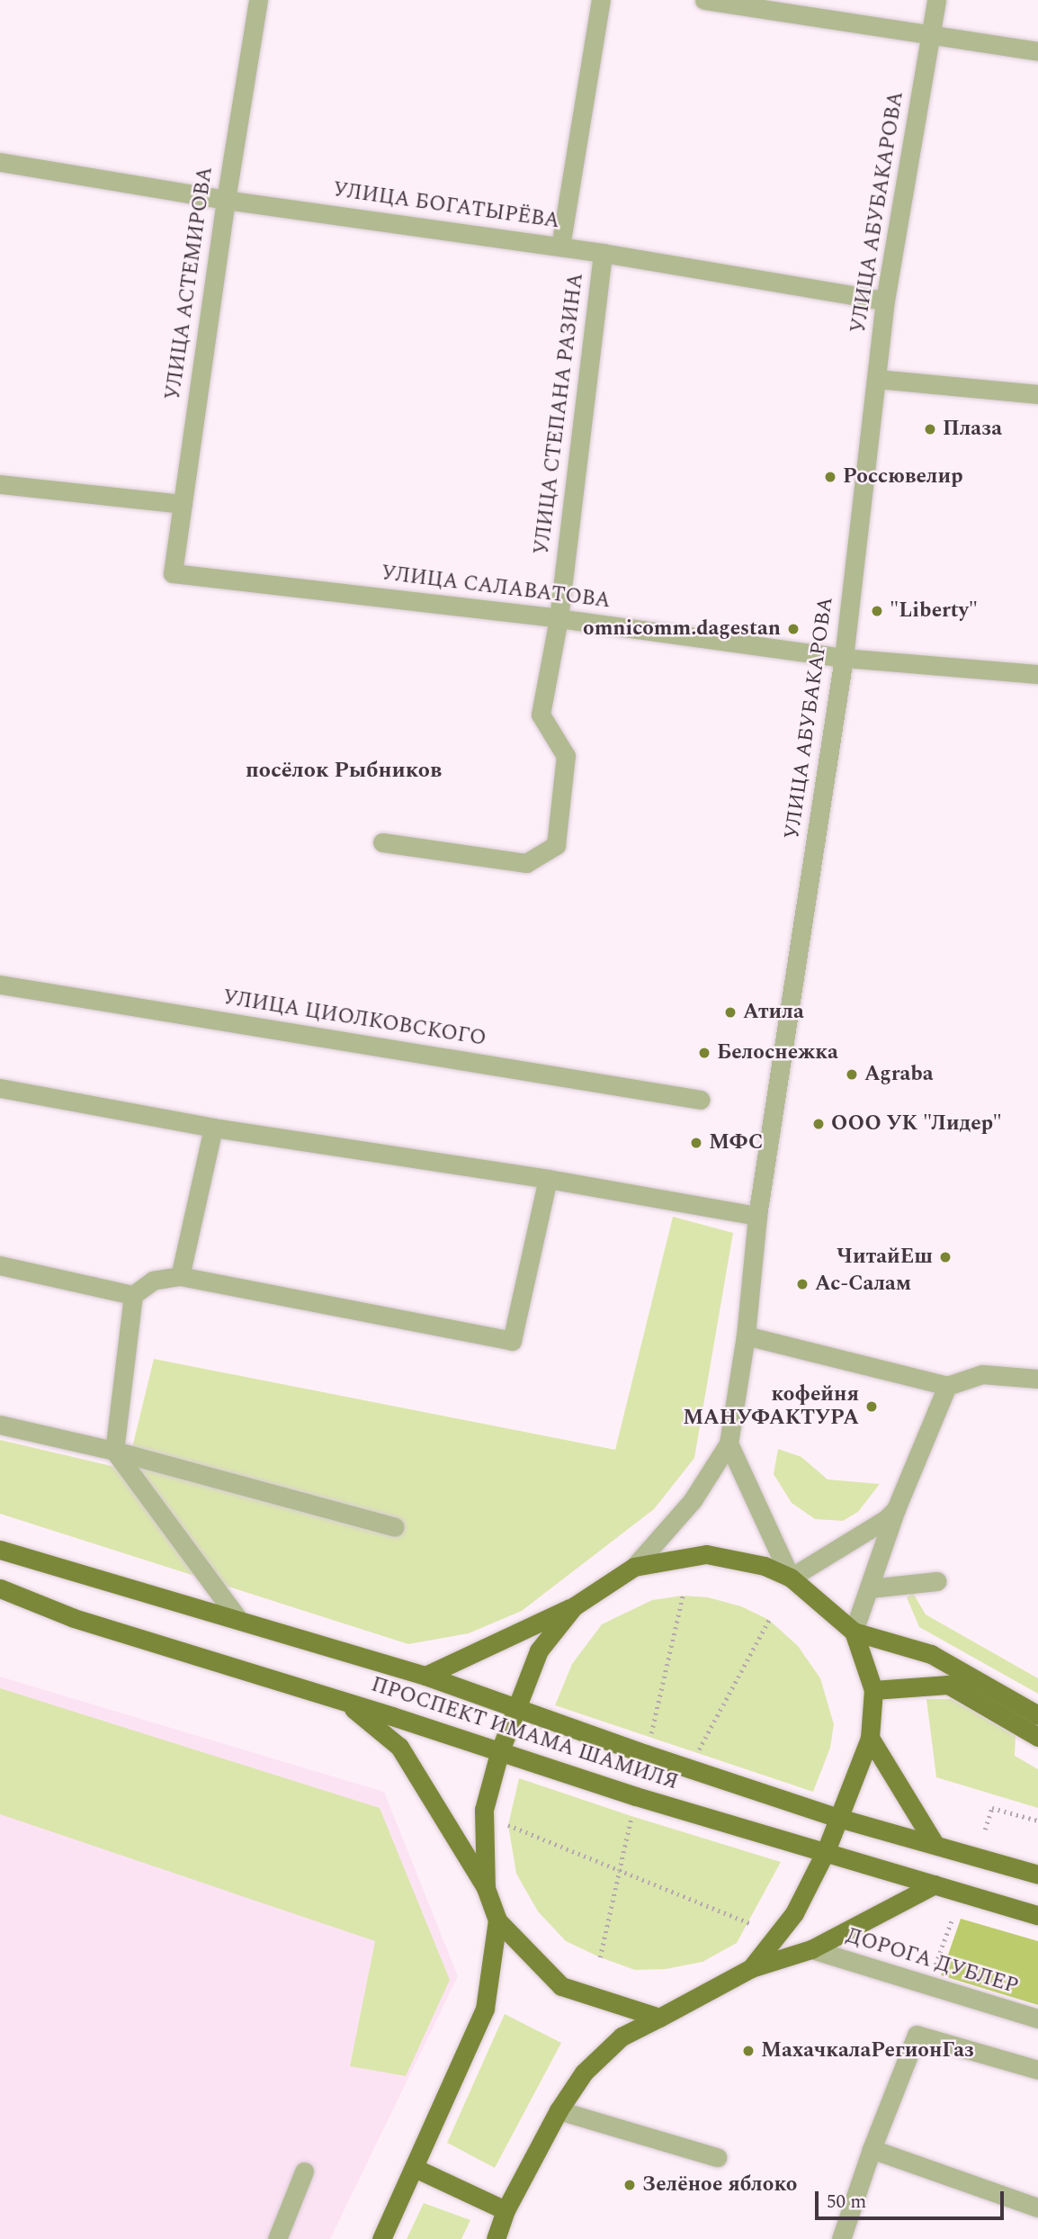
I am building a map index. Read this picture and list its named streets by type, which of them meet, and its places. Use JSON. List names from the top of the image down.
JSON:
{
  "streets": {
    "main road": ["УЛИЦА АБУБАКАРОВА", "ПРОСПЕКТ ИМАМА ШАМИЛЯ"],
    "street": [
      "УЛИЦА БОГАТЫРЁВА",
      "УЛИЦА АСТЕМИРОВА",
      "УЛИЦА СТЕПАНА РАЗИНА",
      "УЛИЦА САЛАВАТОВА",
      "УЛИЦА ЦИОЛКОВСКОГО",
      "ДОРОГА ДУБЛЕР"
    ]
  },
  "crossings": [
    ["УЛИЦА БОГАТЫРЁВА", "УЛИЦА АБУБАКАРОВА"],
    ["УЛИЦА БОГАТЫРЁВА", "УЛИЦА АСТЕМИРОВА"],
    ["УЛИЦА БОГАТЫРЁВА", "УЛИЦА СТЕПАНА РАЗИНА"],
    ["УЛИЦА АБУБАКАРОВА", "УЛИЦА САЛАВАТОВА"],
    ["УЛИЦА АБУБАКАРОВА", "ПРОСПЕКТ ИМАМА ШАМИЛЯ"],
    ["УЛИЦА АСТЕМИРОВА", "УЛИЦА САЛАВАТОВА"],
    ["УЛИЦА СТЕПАНА РАЗИНА", "УЛИЦА САЛАВАТОВА"]
  ],
  "districts": ["посёлок Рыбников"],
  "places": [
    "Плаза",
    "Россювелир",
    "\"Liberty\"",
    "omnicomm.dagestan",
    "Атила",
    "Белоснежка",
    "Agraba",
    "ООО УК \"Лидер\"",
    "МФС",
    "ЧитайЕш",
    "Ас-Салам",
    "кофейня МАНУФАКТУРА",
    "МахачкалаРегионГаз",
    "Зелёное яблоко"
  ],
  "scale_bar": "50 m"
}
